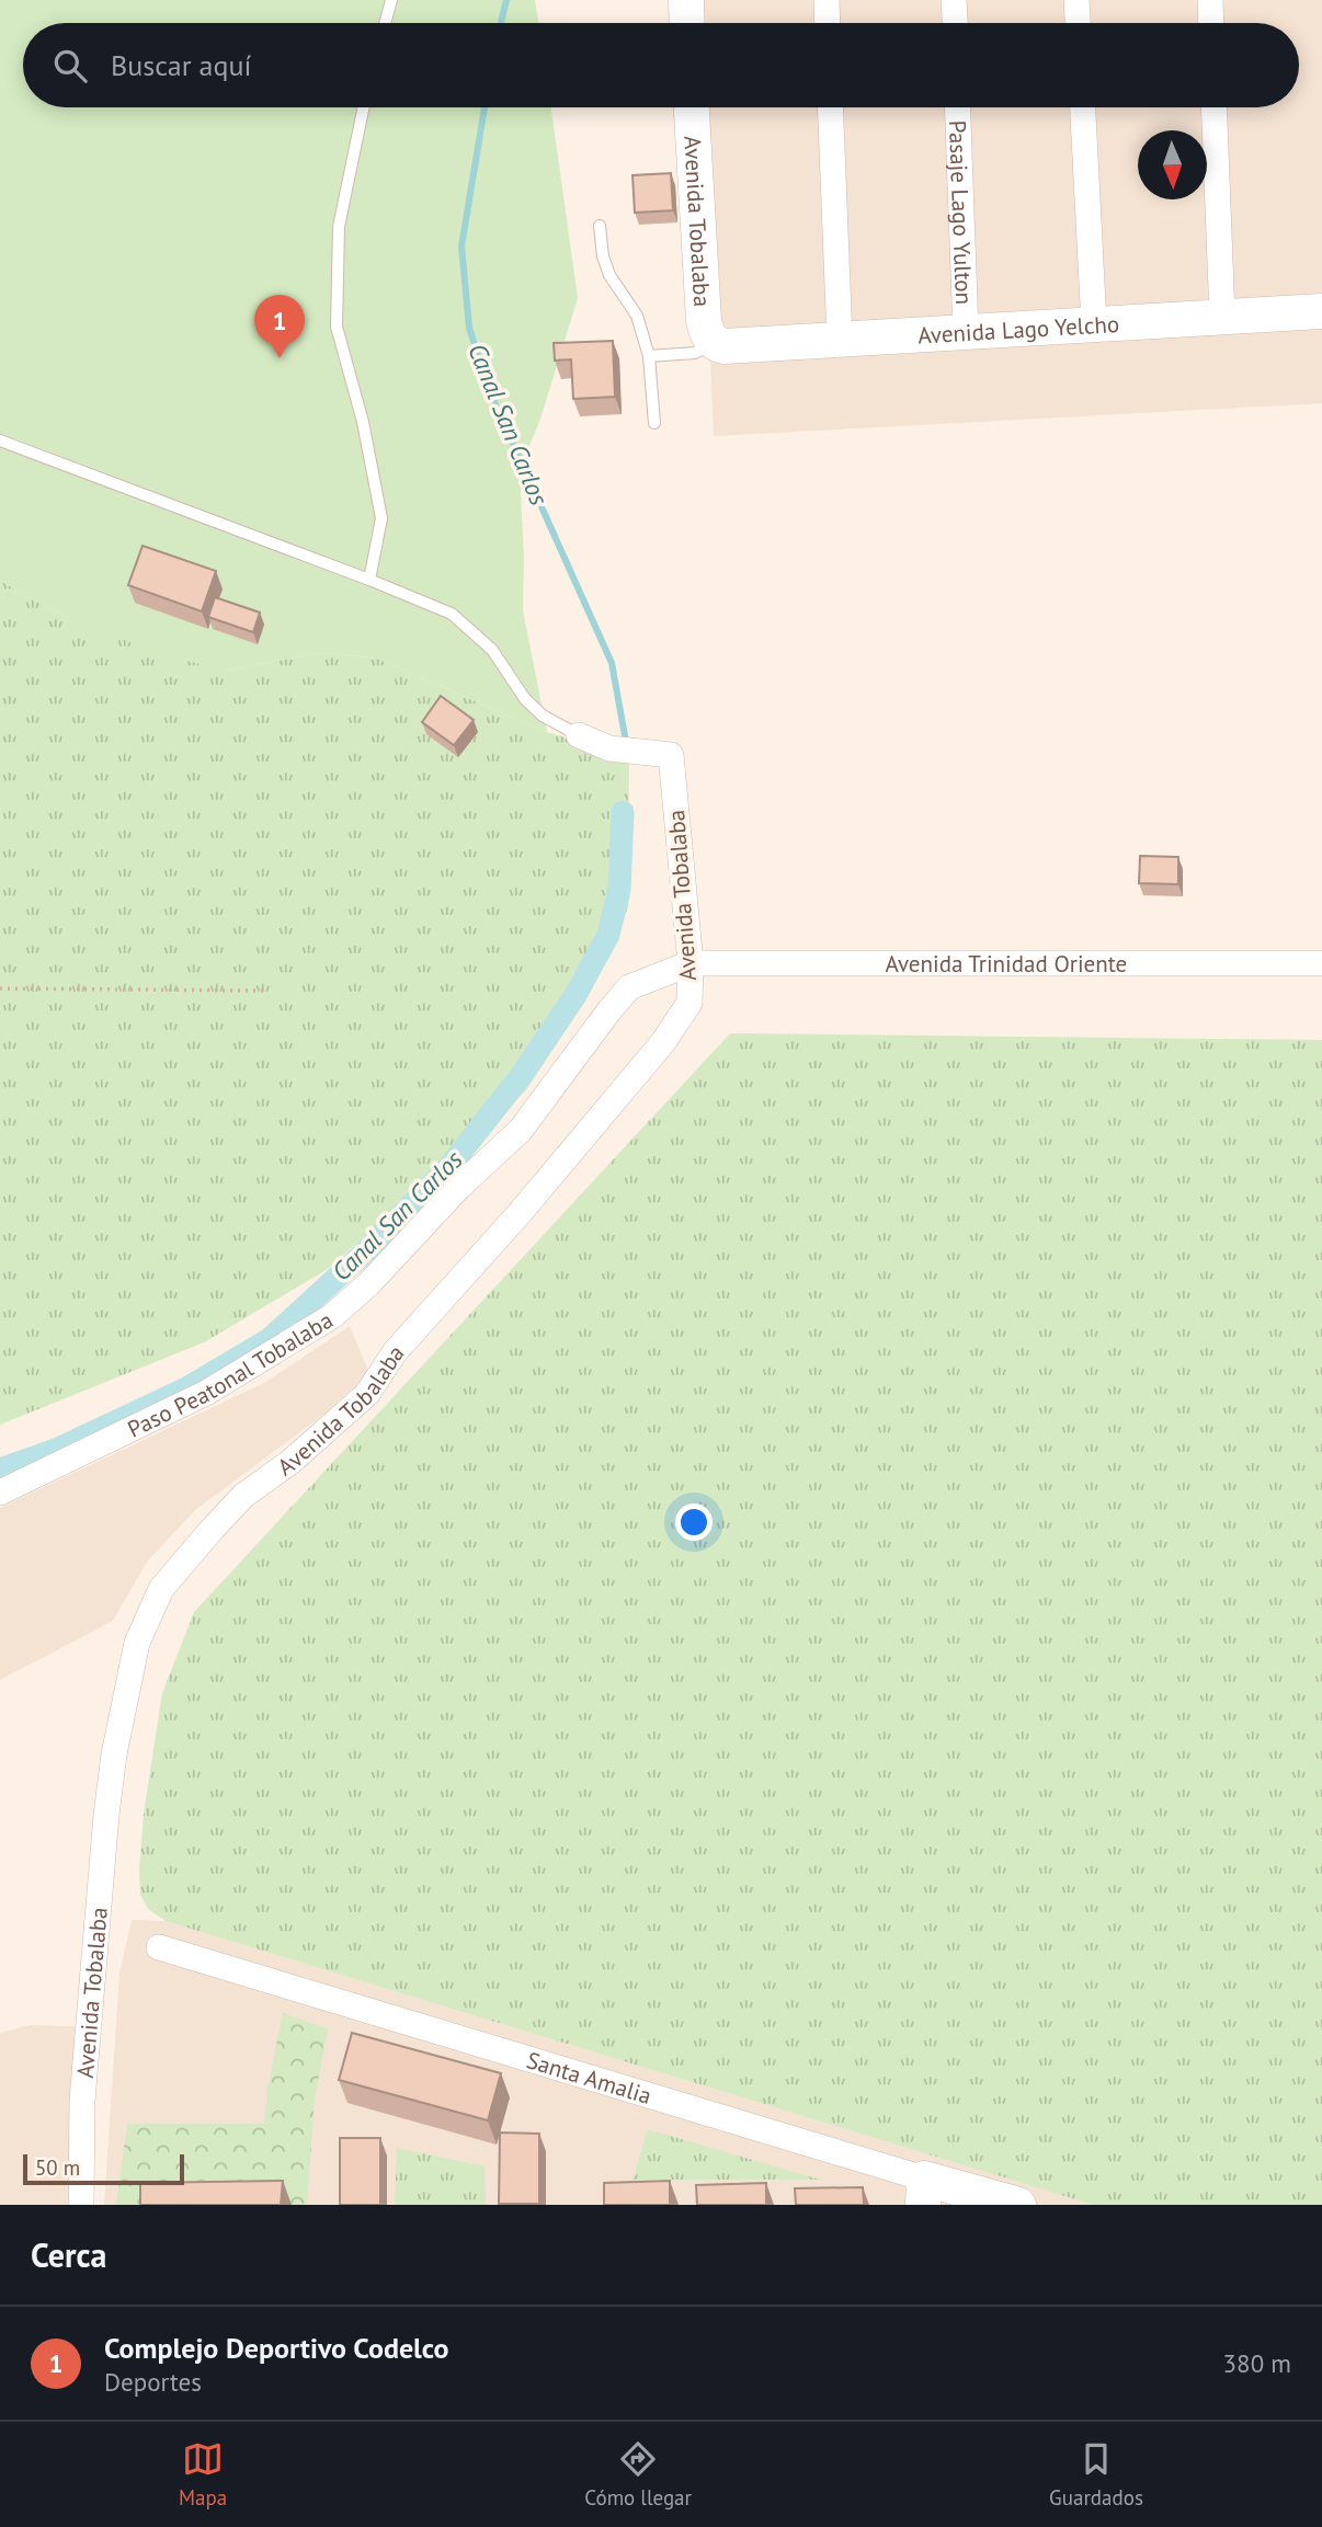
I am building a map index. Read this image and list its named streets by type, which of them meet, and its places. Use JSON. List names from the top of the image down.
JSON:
{
  "streets": {
    "street": [
      "Pasaje Lago Yulton",
      "Avenida Tobalaba",
      "Avenida Lago Yelcho",
      "Avenida Trinidad Oriente",
      "Paso Peatonal Tobalaba",
      "Santa Amalia"
    ]
  },
  "crossings": [
    ["Pasaje Lago Yulton", "Avenida Lago Yelcho"],
    ["Avenida Tobalaba", "Avenida Lago Yelcho"],
    ["Avenida Tobalaba", "Avenida Trinidad Oriente"],
    ["Avenida Tobalaba", "Paso Peatonal Tobalaba"],
    ["Avenida Trinidad Oriente", "Paso Peatonal Tobalaba"]
  ],
  "water": ["Canal San Carlos"],
  "scale_bar": "50 m",
  "north": "bottom",
  "page": {
    "search": "Buscar aquí",
    "pins": "1",
    "scale": "50 m",
    "heading": "Cerca",
    "list": [
      {
        "mark": "1",
        "name": "Complejo Deportivo Codelco",
        "note": "Deportes",
        "value": "380 m"
      }
    ],
    "nav": ["Mapa", "Cómo llegar", "Guardados"]
  }
}
